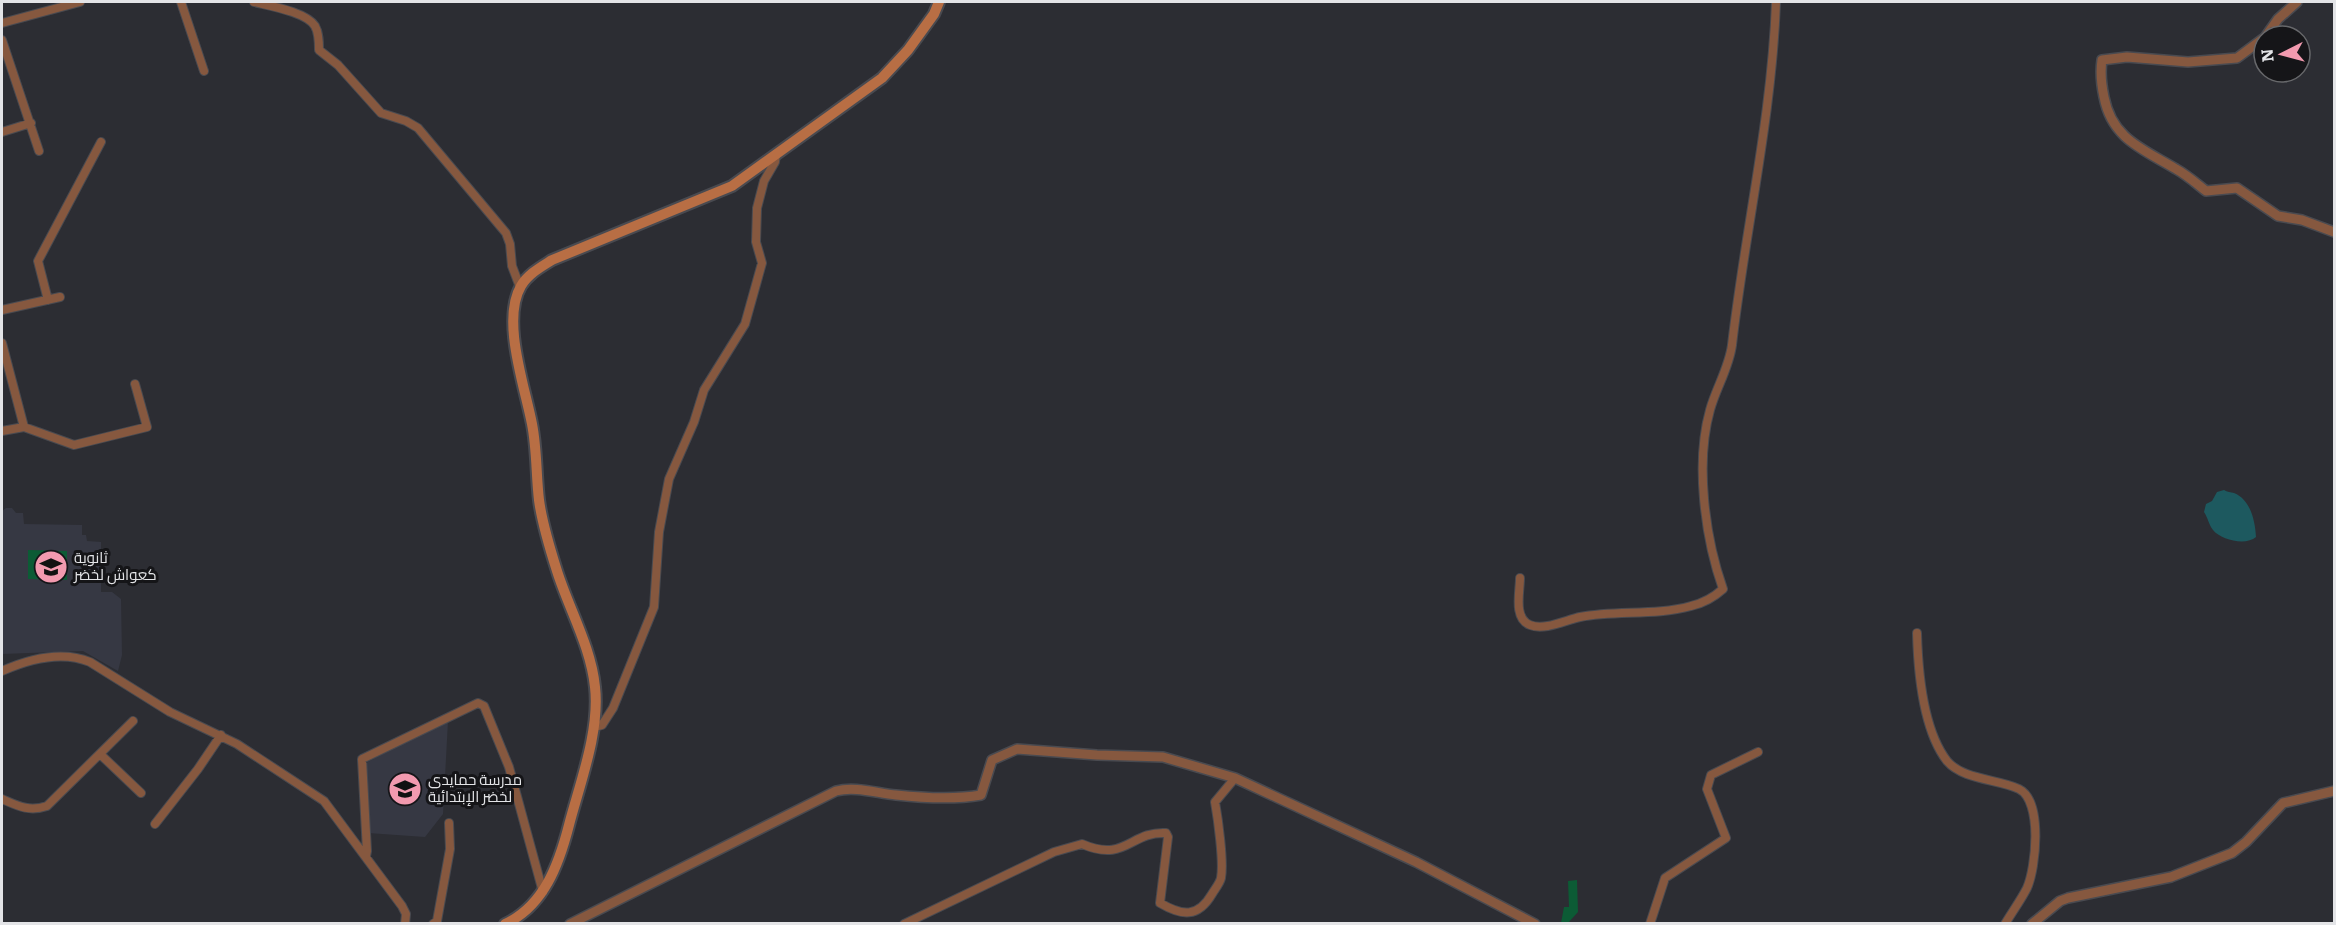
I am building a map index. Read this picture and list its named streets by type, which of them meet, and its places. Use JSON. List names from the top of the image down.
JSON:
{
  "places": {
    "school or university": ["ثانوية كعواش لخضر", "مدرسة حمايدي لخضر الإبتدائية"]
  },
  "north": "left"
}
